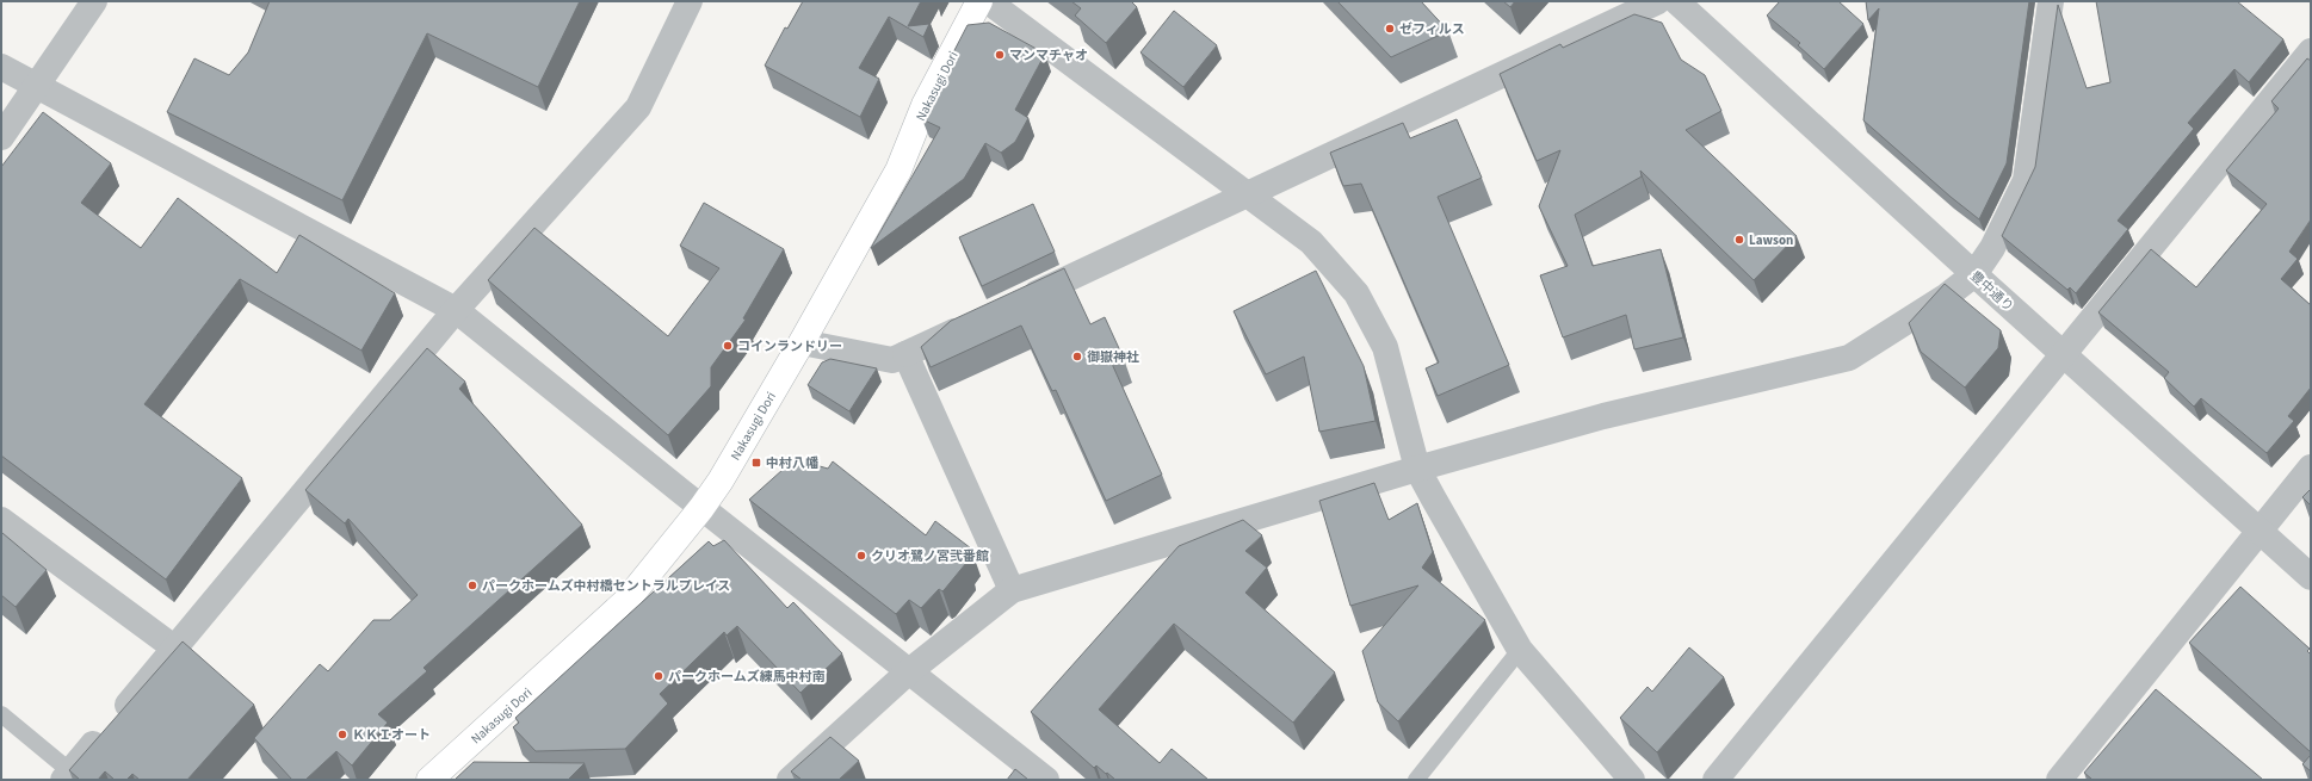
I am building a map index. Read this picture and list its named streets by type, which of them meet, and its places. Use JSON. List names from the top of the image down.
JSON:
{
  "streets": {
    "main road": ["Nakasugi Dori"],
    "street": ["豊中通り"]
  },
  "places": {
    "other": [
      "ゼフィルス",
      "マンマチャオ",
      "Lawson",
      "コインランドリー",
      "御嶽神社",
      "クリオ鷺ノ宮弐番館",
      "パークホームズ中村橋セントラルプレイス",
      "パークホームズ練馬中村南",
      "ＫＫＩオート"
    ],
    "transit": ["中村八幡"]
  }
}
